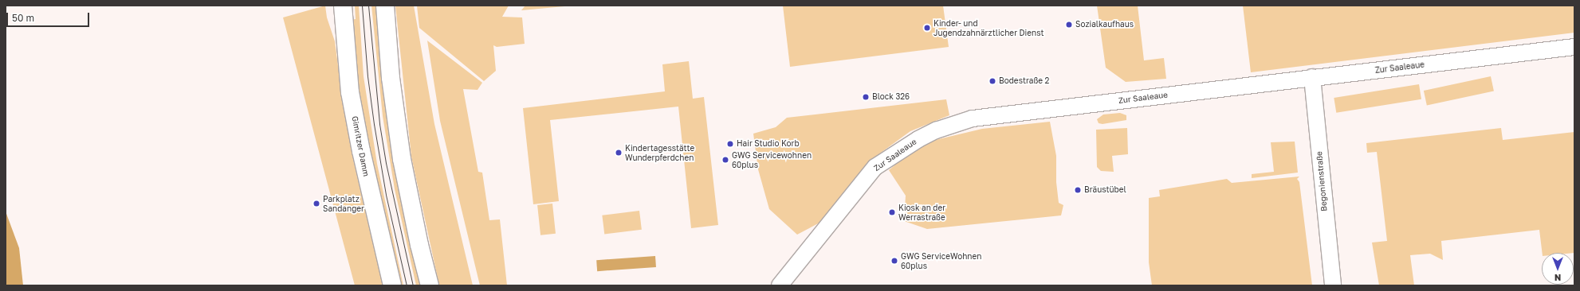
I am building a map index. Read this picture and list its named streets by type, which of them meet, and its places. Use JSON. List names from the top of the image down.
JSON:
{
  "streets": {
    "main road": ["Gimritzer Damm"],
    "street": ["Zur Saaleaue", "Begonienstraße"]
  },
  "crossings": [
    ["Zur Saaleaue", "Begonienstraße"]
  ],
  "places": [
    "Sozialkaufhaus",
    "Kinder- und Jugendzahnärztlicher Dienst",
    "Bodestraße 2",
    "Block 326",
    "Hair Studio Korb",
    "Kindertagesstätte Wunderpferdchen",
    "GWG Servicewohnen 60plus",
    "Bräustübel",
    "Parkplatz Sandanger",
    "Kiosk an der Werrastraße",
    "GWG ServiceWohnen 60plus"
  ],
  "scale_bar": "50 m",
  "north": "bottom"
}
